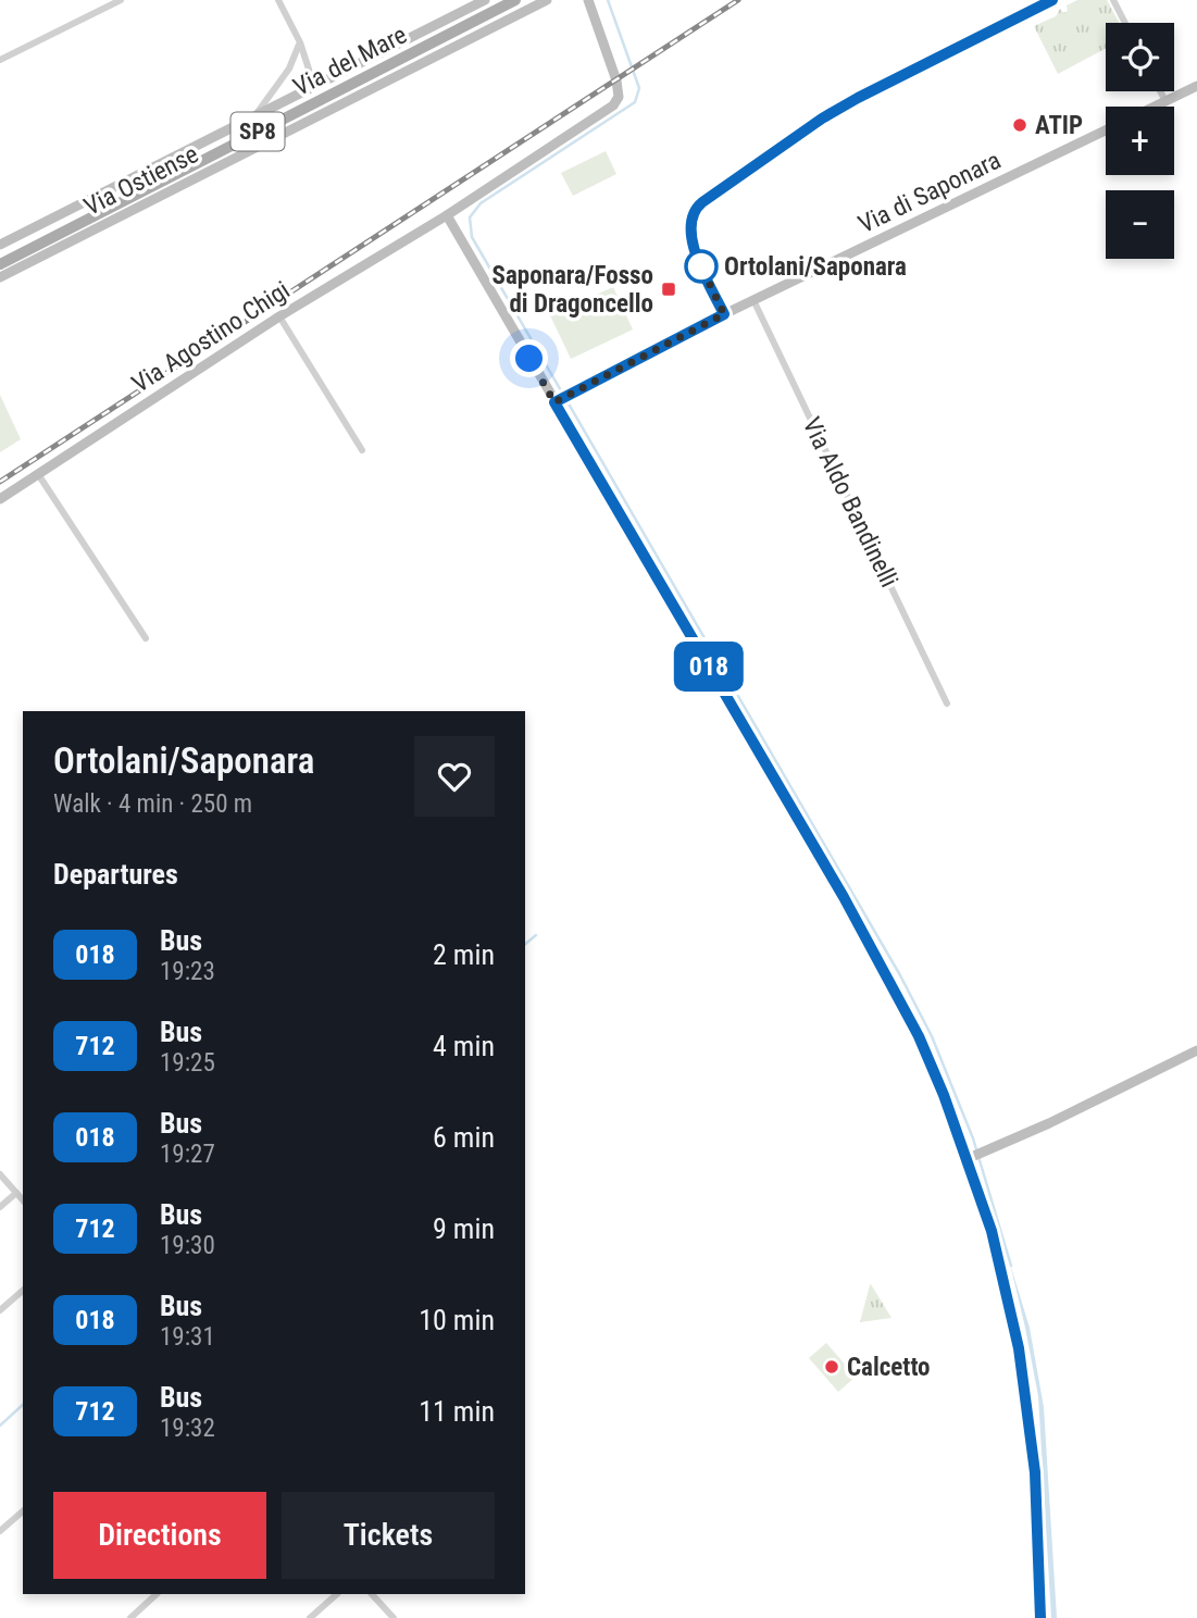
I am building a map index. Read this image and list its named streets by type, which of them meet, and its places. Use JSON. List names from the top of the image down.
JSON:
{
  "streets": {
    "main road": ["Via del Mare", "SP8"],
    "street": [
      "Via Ostiense",
      "Via di Saponara",
      "Via Agostino Chigi",
      "Via Aldo Bandinelli"
    ]
  },
  "crossings": [
    ["Via di Saponara", "Via Aldo Bandinelli"]
  ],
  "places": {
    "other": ["ATIP", "Ortolani/Saponara", "Calcetto"],
    "transit": ["Saponara/Fosso di Dragoncello"]
  },
  "lines": ["bus line 018"],
  "page": {
    "on_map": "018",
    "map_buttons": ["+", "−"],
    "heading": [
      ["Ortolani/Saponara", "Walk · 4 min · 250 m"],
      "Departures"
    ],
    "list": [
      {
        "mark": "018",
        "name": "Bus",
        "note": "19:23",
        "value": "2 min"
      },
      {
        "mark": "712",
        "name": "Bus",
        "note": "19:25",
        "value": "4 min"
      },
      {
        "mark": "018",
        "name": "Bus",
        "note": "19:27",
        "value": "6 min"
      },
      {
        "mark": "712",
        "name": "Bus",
        "note": "19:30",
        "value": "9 min"
      },
      {
        "mark": "018",
        "name": "Bus",
        "note": "19:31",
        "value": "10 min"
      },
      {
        "mark": "712",
        "name": "Bus",
        "note": "19:32",
        "value": "11 min"
      }
    ],
    "buttons": ["Directions", "Tickets"]
  }
}
